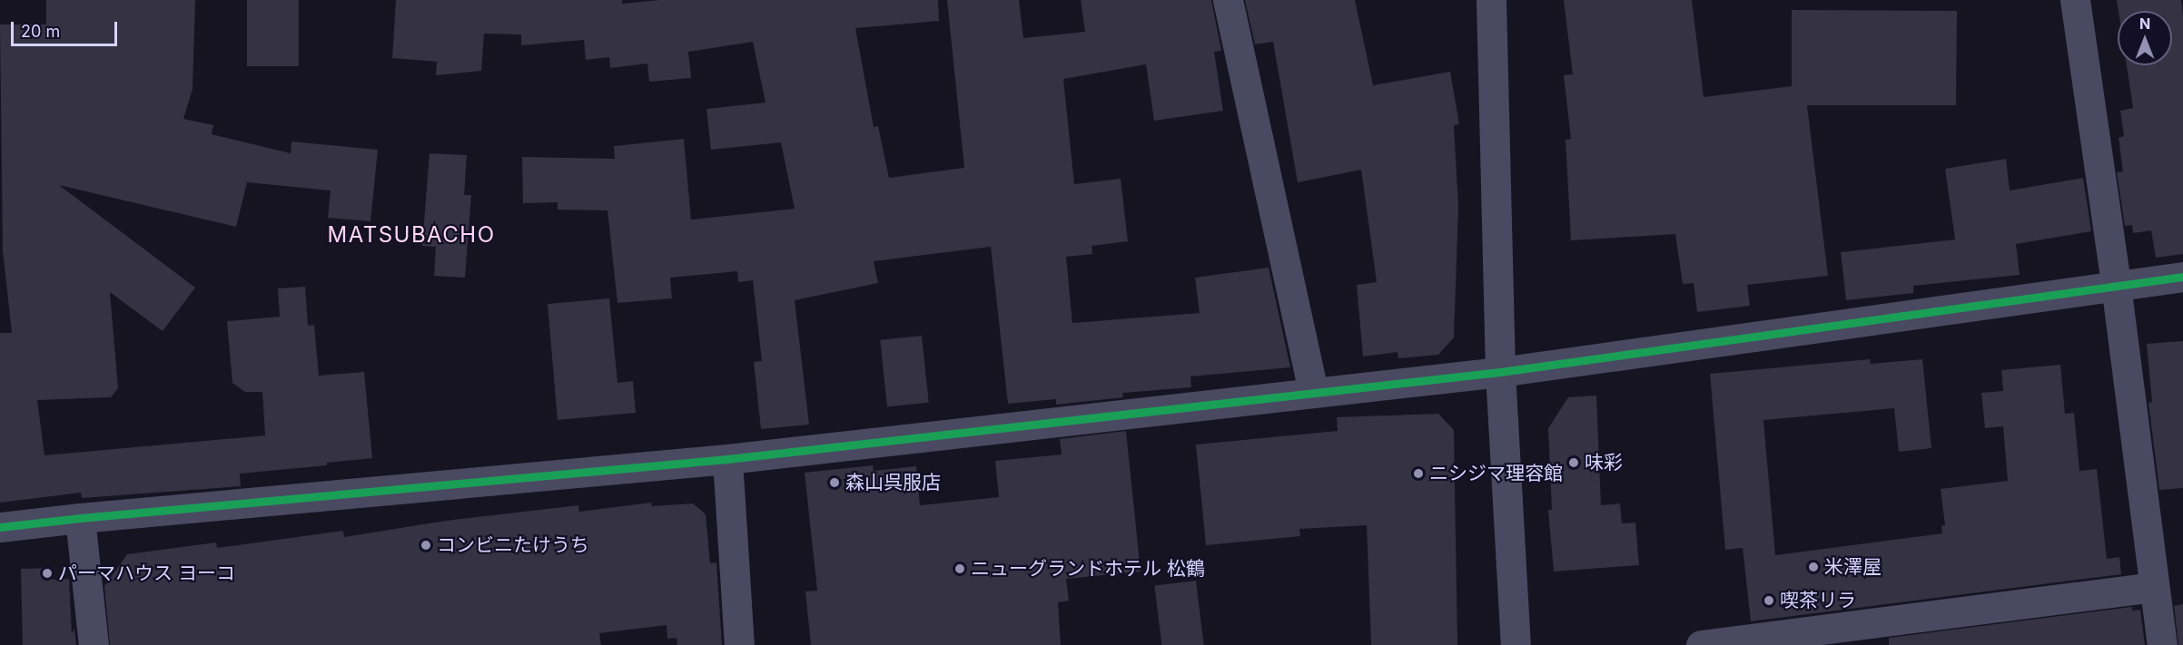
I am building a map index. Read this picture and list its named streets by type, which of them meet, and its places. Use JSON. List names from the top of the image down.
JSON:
{
  "districts": ["MATSUBACHO"],
  "places": [
    "味彩",
    "ニシジマ理容館",
    "森山呉服店",
    "コンビニたけうち",
    "米澤屋",
    "ニューグランドホテル 松鶴",
    "パーマハウス ヨーコ",
    "喫茶リラ"
  ],
  "scale_bar": "20 m",
  "north": "top"
}
